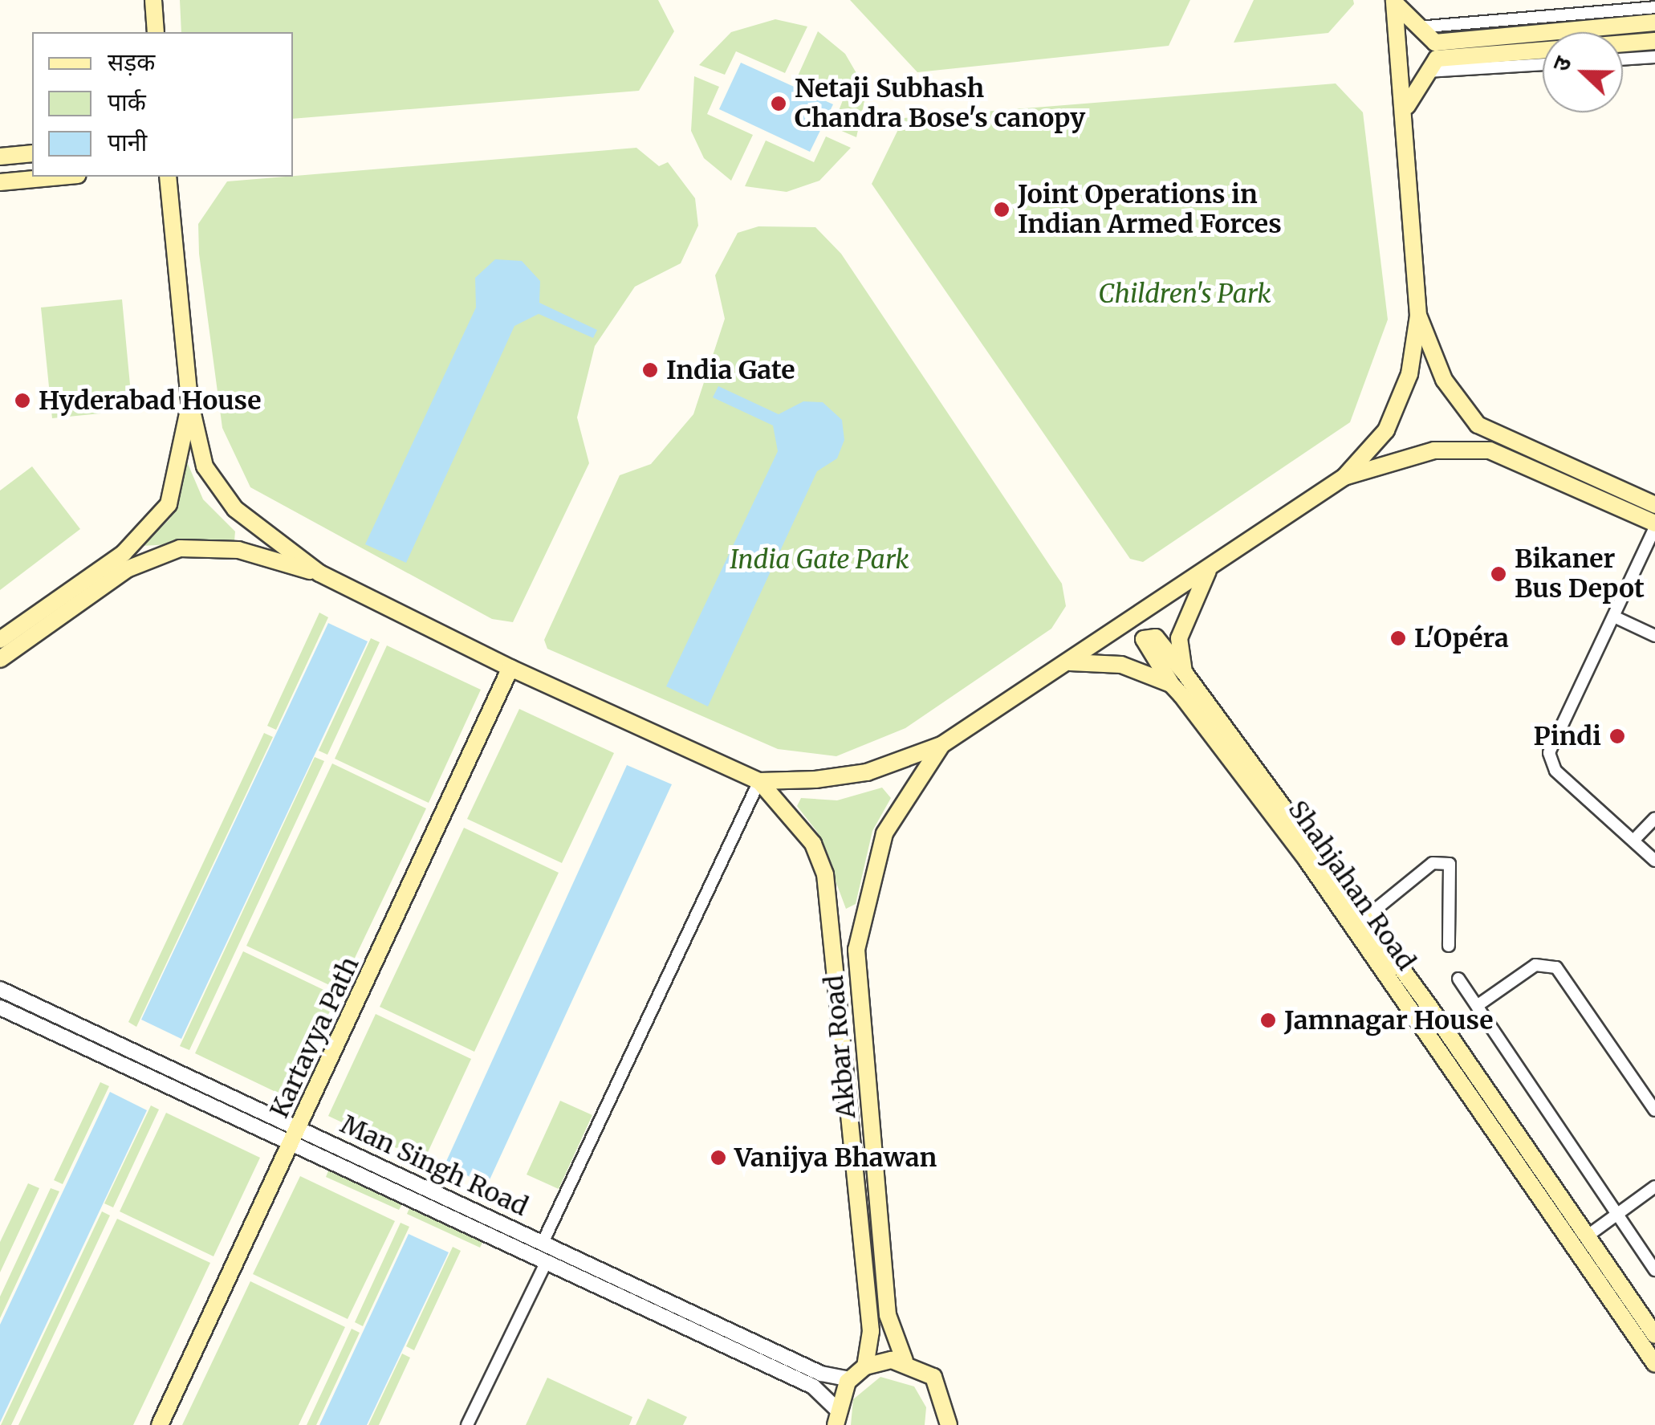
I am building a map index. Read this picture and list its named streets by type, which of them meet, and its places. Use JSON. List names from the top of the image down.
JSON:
{
  "streets": {
    "main road": ["Shahjahan Road", "Kartavya Path", "Akbar Road"],
    "street": ["Man Singh Road"]
  },
  "crossings": [
    ["Kartavya Path", "Man Singh Road"]
  ],
  "parks": ["Children's Park", "India Gate Park"],
  "places": [
    "Netaji Subhash Chandra Bose's canopy",
    "Joint Operations in Indian Armed Forces",
    "India Gate",
    "Hyderabad House",
    "Bikaner Bus Depot",
    "L'Opéra",
    "Pindi",
    "Jamnagar House",
    "Vanijya Bhawan"
  ],
  "legend": ["सड़क", "पार्क", "पानी"],
  "north": "left"
}
